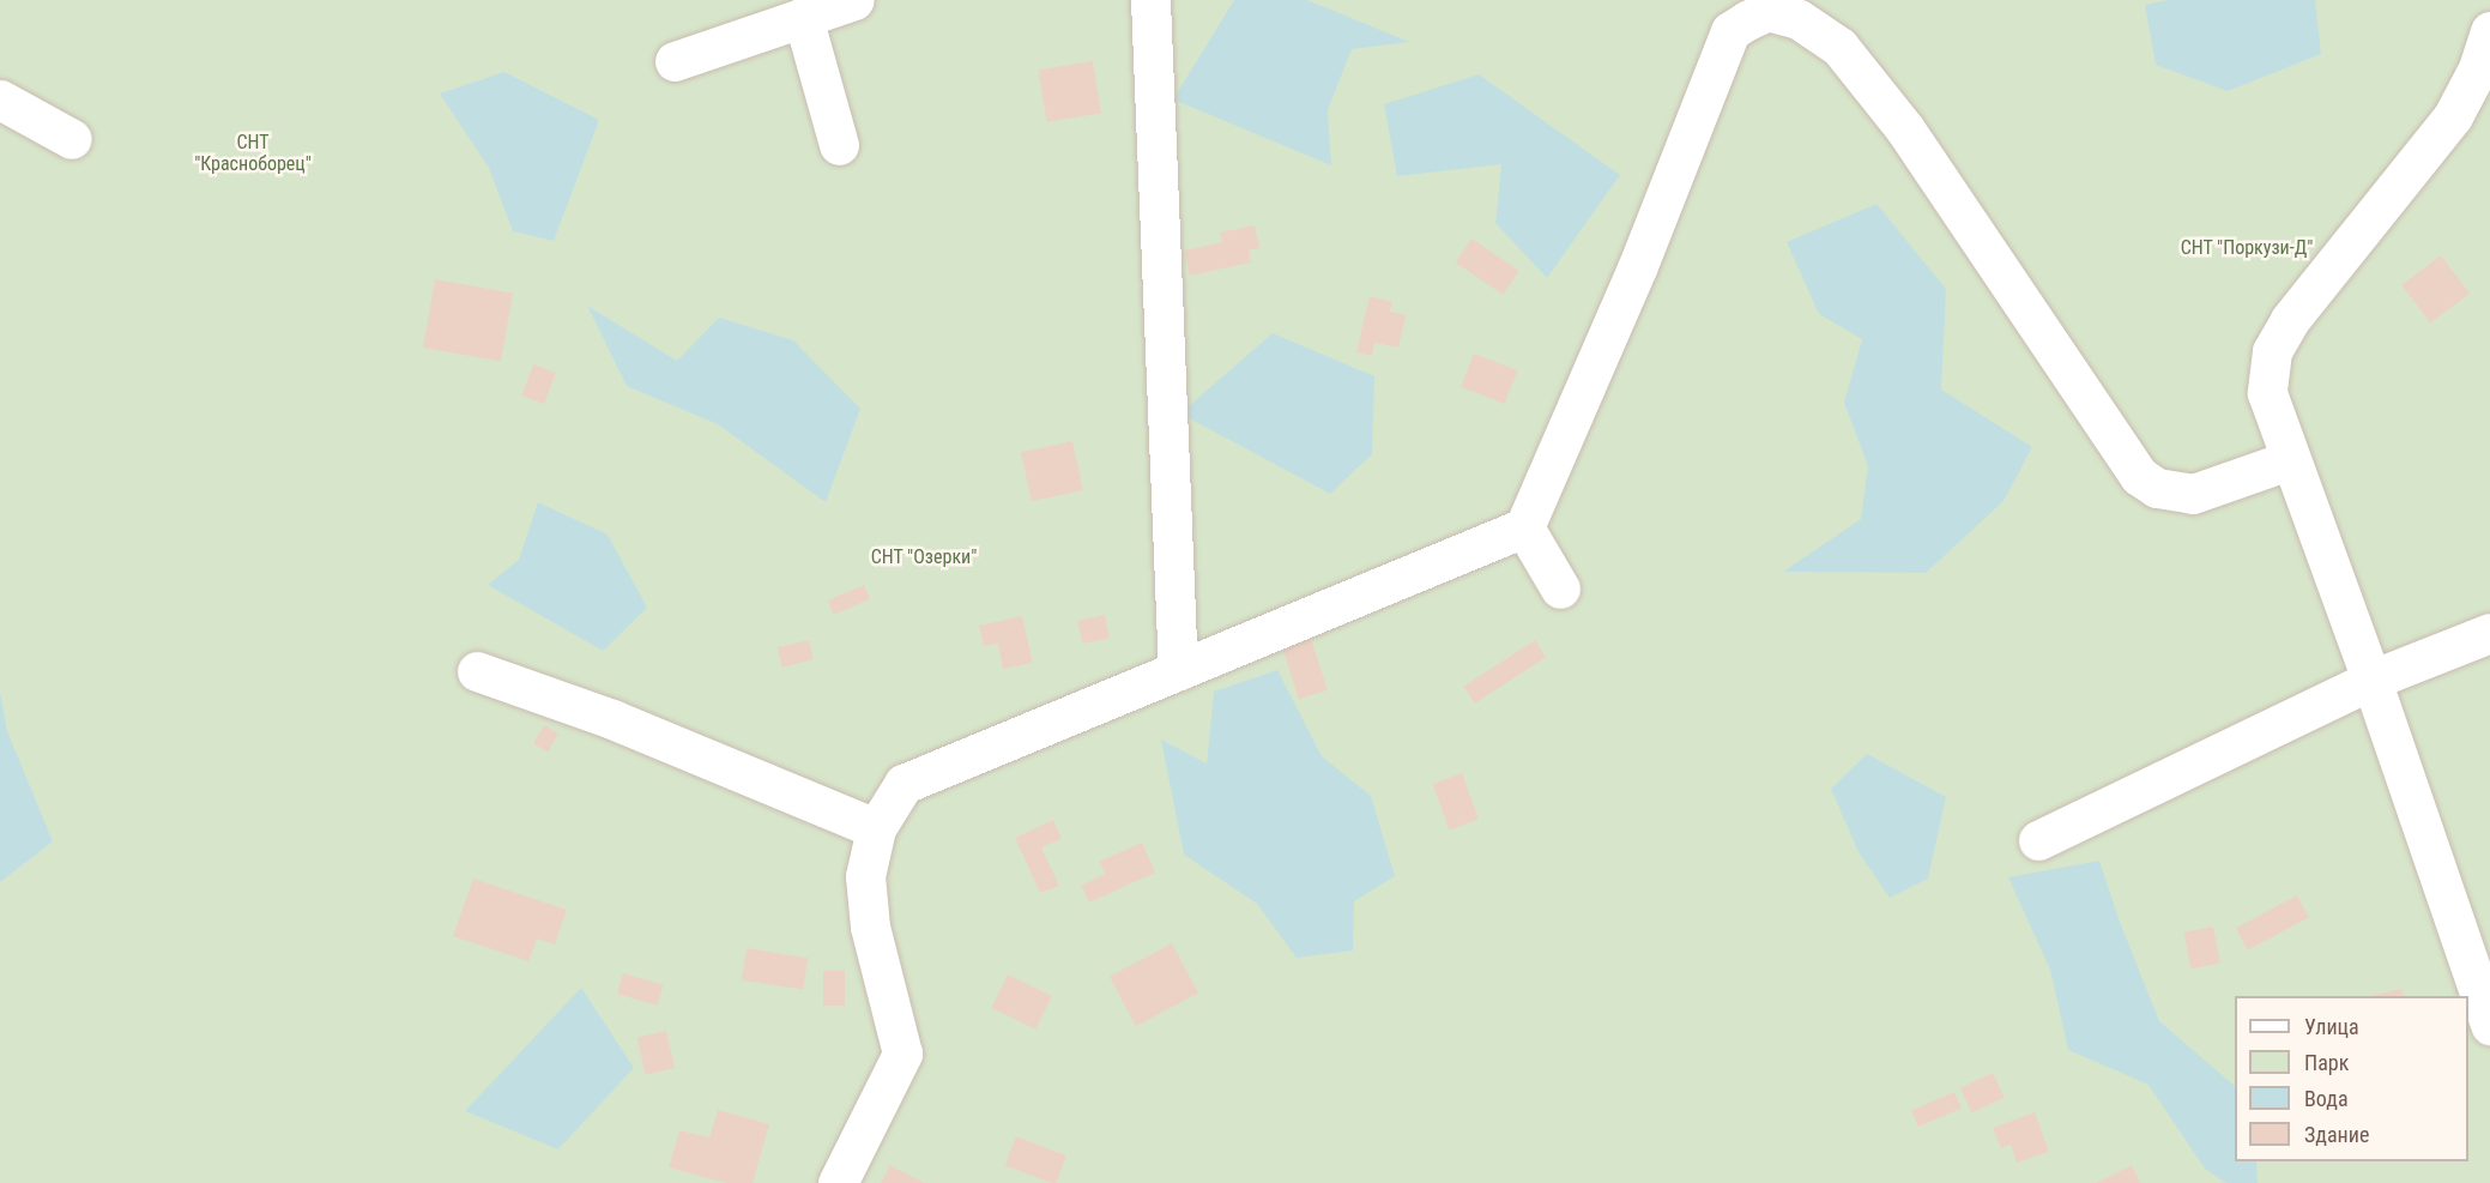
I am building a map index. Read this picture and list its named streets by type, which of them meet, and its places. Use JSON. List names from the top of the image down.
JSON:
{
  "parks": ["СНТ \"Красноборец\"", "СНТ \"Поркузи-Д\"", "СНТ \"Озерки\""],
  "legend": [
    "Улица",
    "Парк",
    "Вода",
    "Здание"
  ]
}
